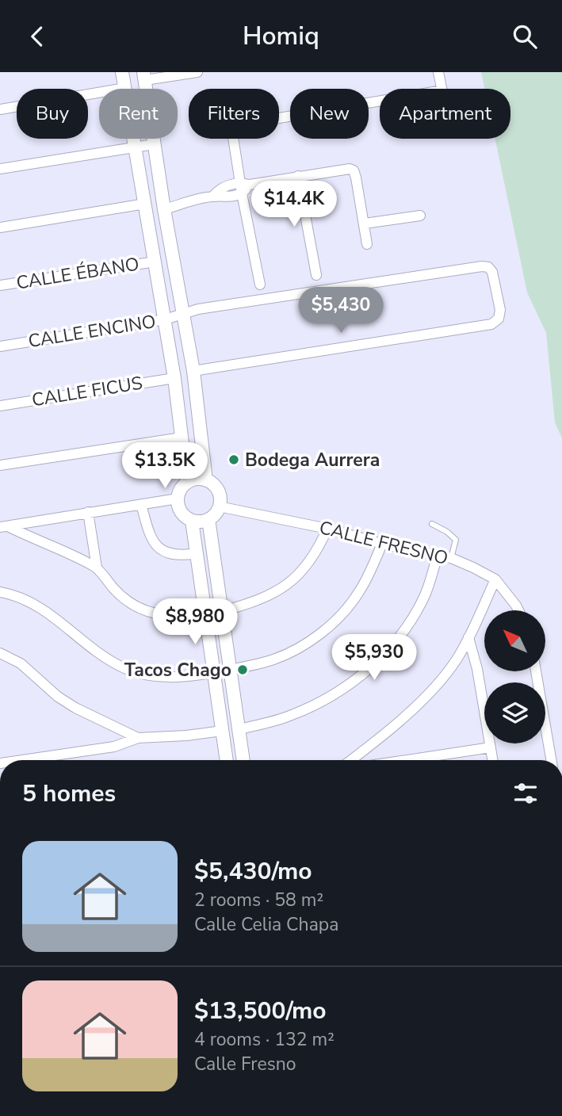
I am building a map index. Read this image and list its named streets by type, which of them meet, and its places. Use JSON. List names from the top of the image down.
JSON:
{
  "streets": {
    "street": [
      "CALLE ÉBANO",
      "CALLE ENCINO",
      "CALLE FICUS",
      "CALLE FRESNO"
    ]
  },
  "places": ["Bodega Aurrera", "Tacos Chago"],
  "north": "top left",
  "page": {
    "header": "Homiq",
    "chip": [
      "Buy",
      "Rent",
      "Filters",
      "New",
      "Apartment"
    ],
    "price": [
      "$14.4K",
      "$5,430",
      "$13.5K",
      "$8,980",
      "$5,930"
    ],
    "heading": "5 homes",
    "list": [
      {
        "name": "$5,430/mo",
        "note": "2 rooms · 58 m² · Calle Celia Chapa"
      },
      {
        "name": "$13,500/mo",
        "note": "4 rooms · 132 m² · Calle Fresno"
      }
    ]
  }
}
